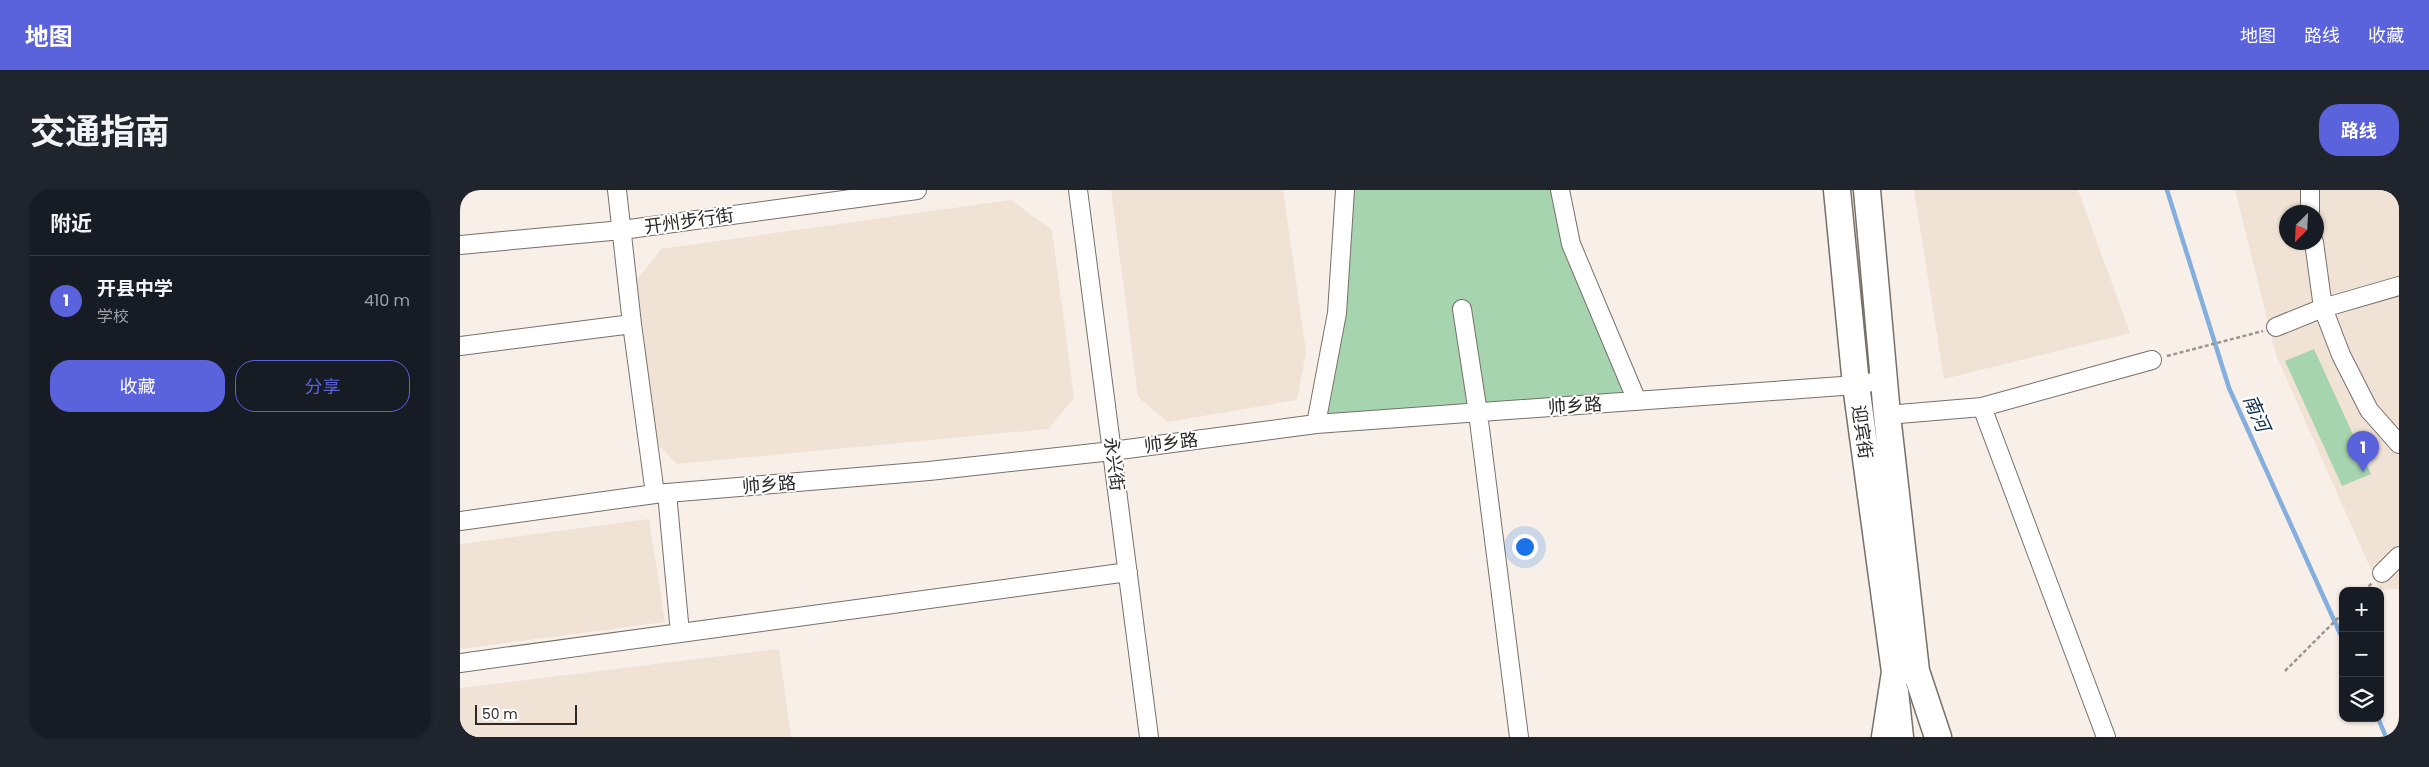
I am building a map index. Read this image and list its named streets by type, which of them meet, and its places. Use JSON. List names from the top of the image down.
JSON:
{
  "streets": {
    "highway": ["迎宾街"],
    "street": ["开州步行街", "帅乡路", "永兴街"]
  },
  "crossings": [
    ["帅乡路", "迎宾街"],
    ["帅乡路", "永兴街"]
  ],
  "water": ["南河"],
  "scale_bar": "50 m",
  "north": "bottom left",
  "page": {
    "header": "地图",
    "nav": ["地图", "路线", "收藏"],
    "title": "交通指南",
    "buttons": [
      "路线",
      ["收藏", "分享"]
    ],
    "heading": "附近",
    "list": [
      {
        "mark": "1",
        "name": "开县中学",
        "note": "学校",
        "value": "410 m"
      }
    ],
    "pins": "1",
    "map_buttons": ["+", "−"],
    "scale": "50 m"
  }
}
